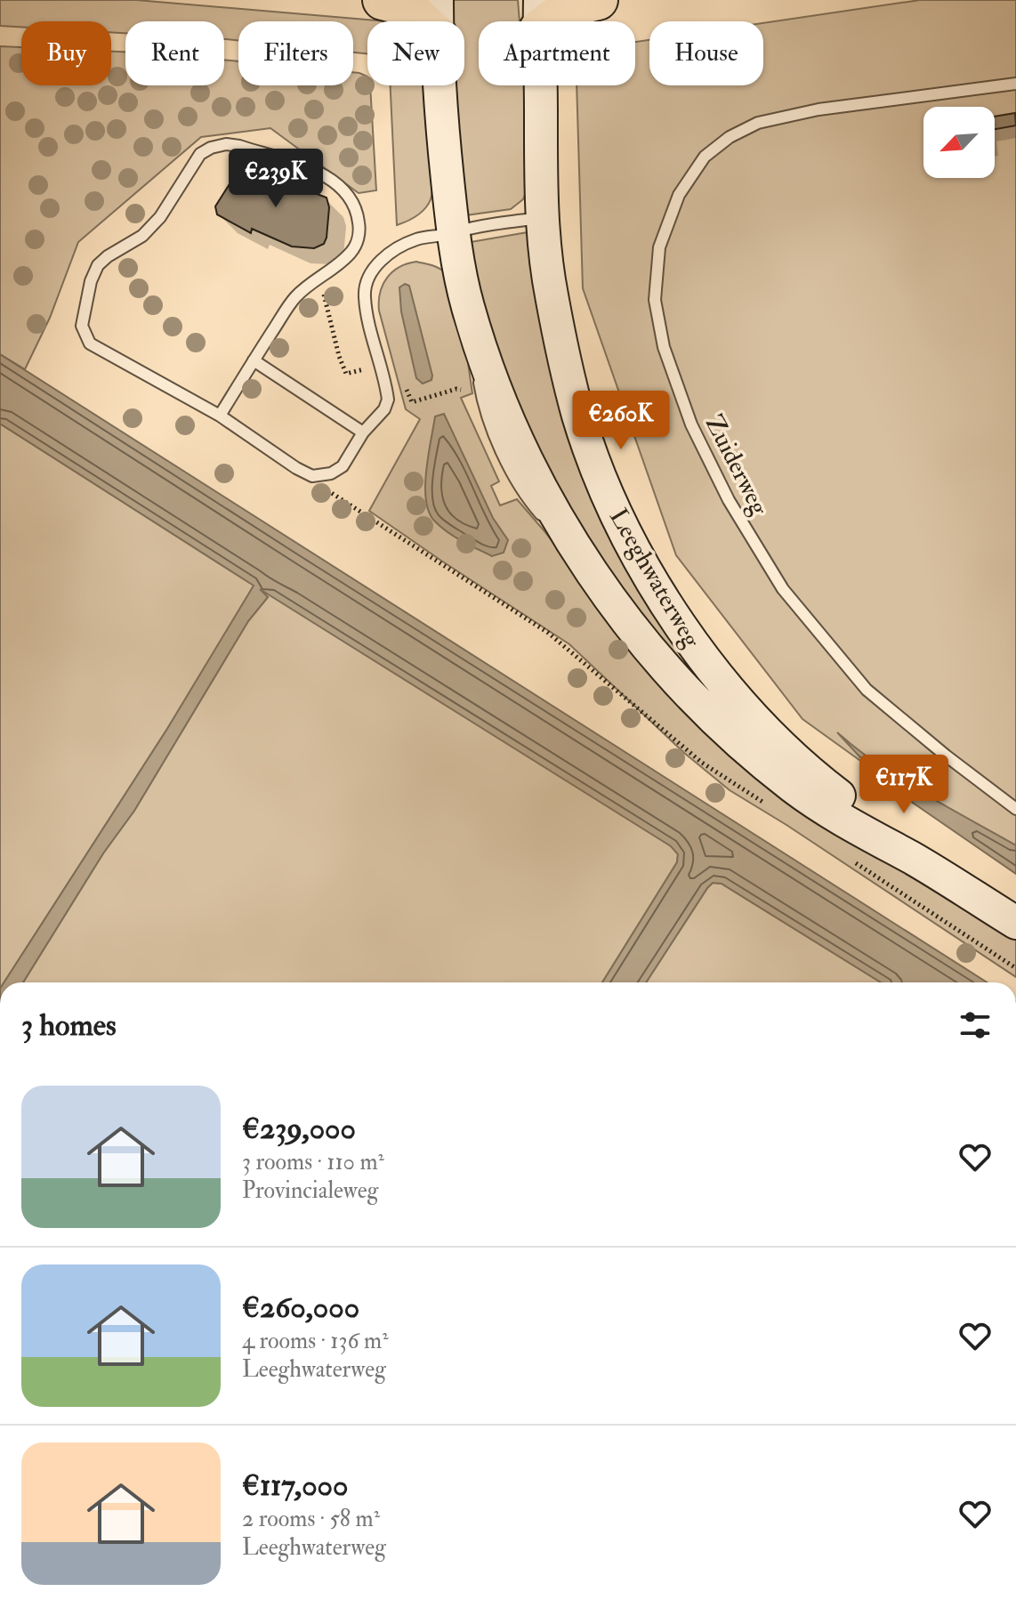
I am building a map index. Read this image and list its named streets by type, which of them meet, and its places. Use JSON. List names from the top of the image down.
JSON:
{
  "streets": {
    "main road": ["Leeghwaterweg"],
    "lane": ["Zuiderweg"]
  },
  "north": "bottom left",
  "page": {
    "chip": [
      "Buy",
      "Rent",
      "Filters",
      "New",
      "Apartment",
      "House"
    ],
    "price": ["€239K", "€260K", "€117K"],
    "heading": "3 homes",
    "list": [
      {
        "name": "€239,000",
        "note": "3 rooms · 110 m² · Provincialeweg"
      },
      {
        "name": "€260,000",
        "note": "4 rooms · 136 m² · Leeghwaterweg"
      },
      {
        "name": "€117,000",
        "note": "2 rooms · 58 m² · Leeghwaterweg"
      }
    ]
  }
}
